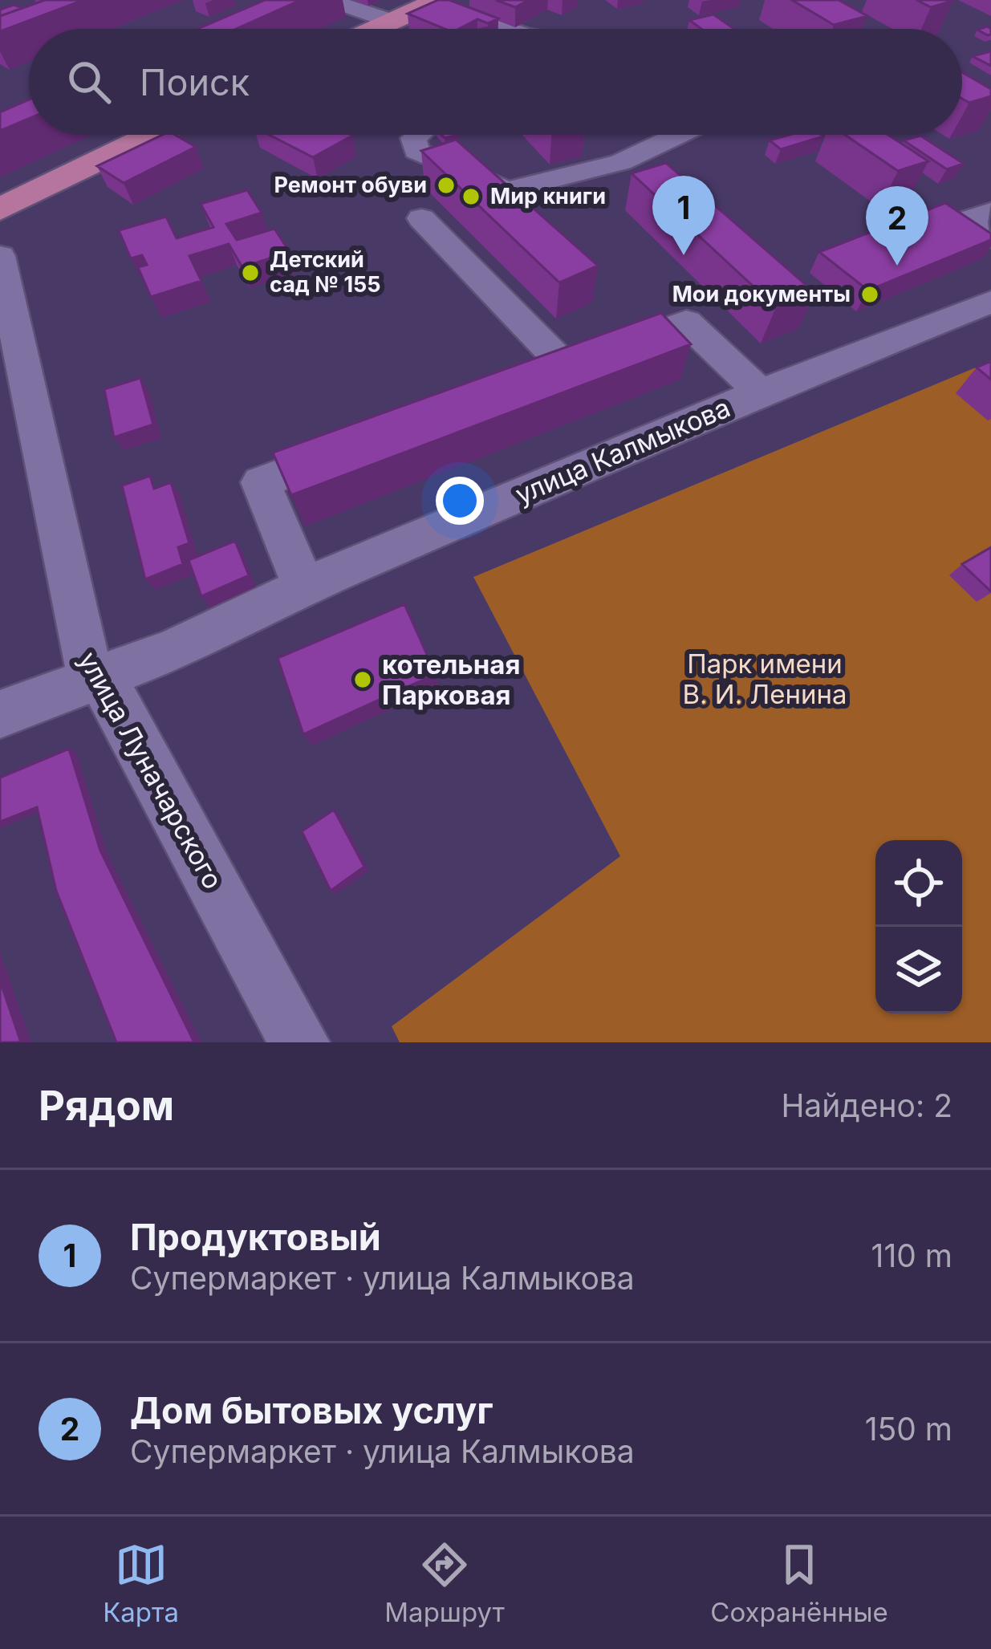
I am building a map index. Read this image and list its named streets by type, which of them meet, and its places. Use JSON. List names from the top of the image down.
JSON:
{
  "streets": {
    "street": ["улица Калмыкова", "улица Луначарского"]
  },
  "crossings": [
    ["улица Калмыкова", "улица Луначарского"]
  ],
  "parks": ["Парк имени В. И. Ленина"],
  "places": [
    "Ремонт обуви",
    "Мир книги",
    "Детский сад № 155",
    "Мои документы",
    "котельная Парковая"
  ],
  "page": {
    "search": "Поиск",
    "pins": ["1", "2"],
    "heading": ["Рядом", "Найдено: 2"],
    "list": [
      {
        "mark": "1",
        "name": "Продуктовый",
        "note": "Супермаркет · улица Калмыкова",
        "value": "110 m"
      },
      {
        "mark": "2",
        "name": "Дом бытовых услуг",
        "note": "Супермаркет · улица Калмыкова",
        "value": "150 m"
      }
    ],
    "nav": ["Карта", "Маршрут", "Сохранённые"]
  }
}
